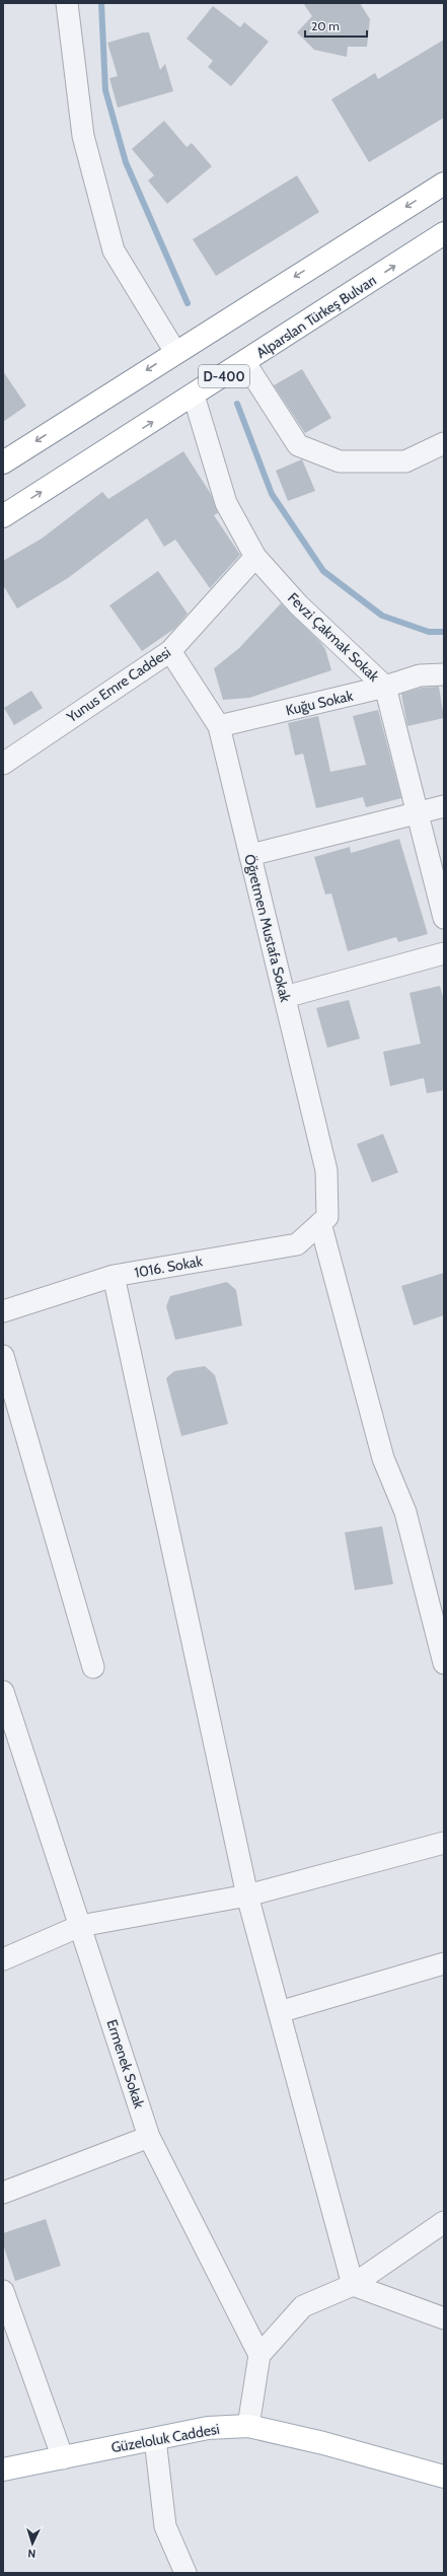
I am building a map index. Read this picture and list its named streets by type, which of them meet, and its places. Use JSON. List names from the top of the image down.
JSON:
{
  "streets": {
    "main road": ["Alparslan Türkeş Bulvarı", "D-400", "Güzeloluk Caddesi"],
    "street": [
      "Fevzi Çakmak Sokak",
      "Yunus Emre Caddesi",
      "Kuğu Sokak",
      "Öğretmen Mustafa Sokak",
      "1016. Sokak",
      "Ermenek Sokak"
    ]
  },
  "crossings": [
    ["Alparslan Türkeş Bulvarı", "Fevzi Çakmak Sokak"],
    ["Fevzi Çakmak Sokak", "Yunus Emre Caddesi"],
    ["Fevzi Çakmak Sokak", "Kuğu Sokak"],
    ["Yunus Emre Caddesi", "Öğretmen Mustafa Sokak"],
    ["Kuğu Sokak", "Öğretmen Mustafa Sokak"],
    ["Öğretmen Mustafa Sokak", "1016. Sokak"]
  ],
  "scale_bar": "20 m",
  "north": "bottom"
}
